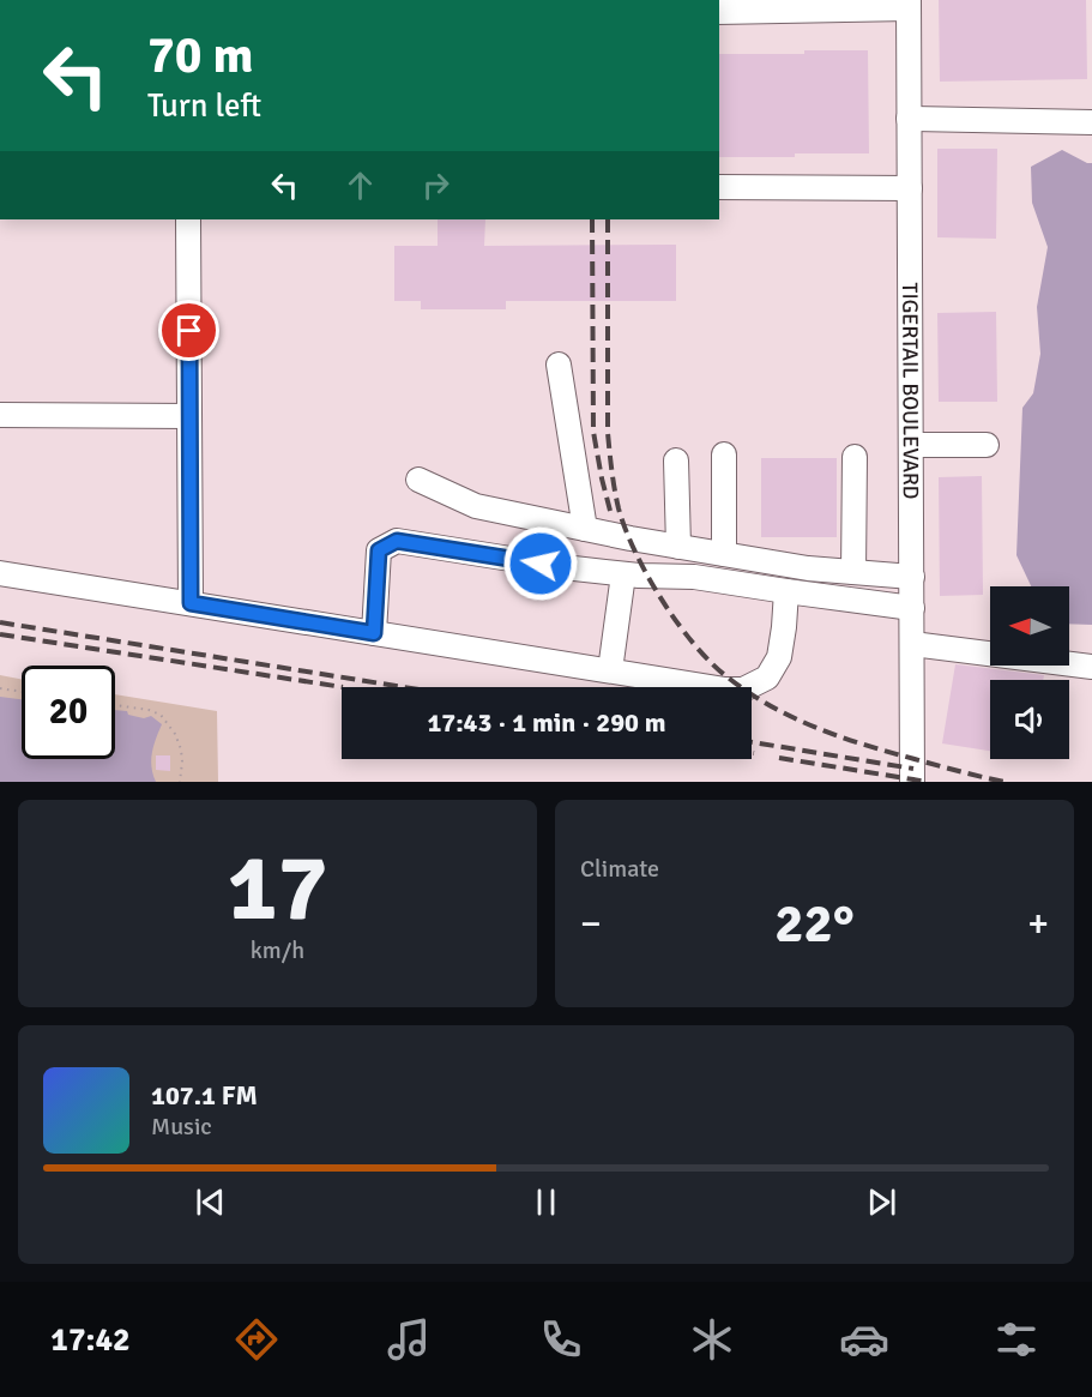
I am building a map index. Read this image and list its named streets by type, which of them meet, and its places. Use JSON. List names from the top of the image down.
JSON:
{
  "streets": {
    "street": ["TIGERTAIL BOULEVARD"]
  },
  "north": "left",
  "page": {
    "turn": ["70 m", "Turn left"],
    "limit": "20",
    "trip": "17:43 · 1 min · 290 m",
    "tile": [
      ["17", "km/h"],
      "Climate"
    ],
    "heat": ["−", "22°", "+"],
    "song": ["107.1 FM", "Music"],
    "tabs": "17:42"
  }
}
